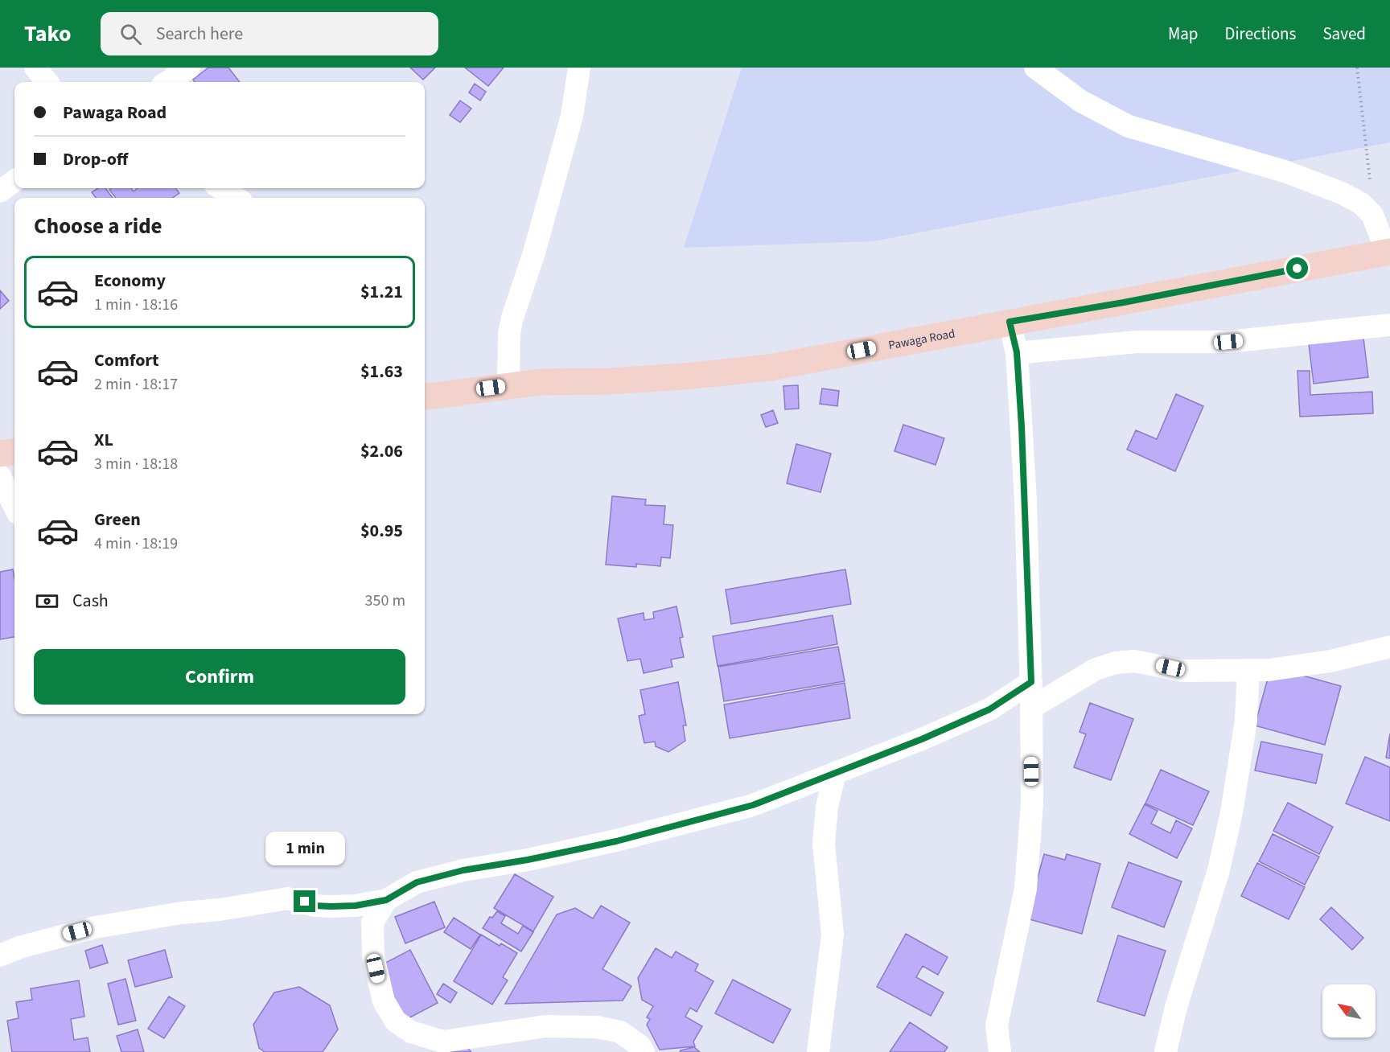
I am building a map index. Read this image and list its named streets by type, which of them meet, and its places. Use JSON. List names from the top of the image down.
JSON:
{
  "streets": {
    "main road": ["Pawaga Road"]
  },
  "north": "top left",
  "page": {
    "header": "Tako",
    "search": "Search here",
    "nav": ["Map", "Directions", "Saved"],
    "banner": ["Pawaga Road", "Drop-off"],
    "heading": "Choose a ride",
    "list": [
      {
        "name": "Economy",
        "note": "1 min · 18:16",
        "value": "$1.21"
      },
      {
        "name": "Comfort",
        "note": "2 min · 18:17",
        "value": "$1.63"
      },
      {
        "name": "XL",
        "note": "3 min · 18:18",
        "value": "$2.06"
      },
      {
        "name": "Green",
        "note": "4 min · 18:19",
        "value": "$0.95"
      }
    ],
    "pay": ["Cash", "350 m"],
    "buttons": "Confirm",
    "bubble": "1 min"
  }
}
